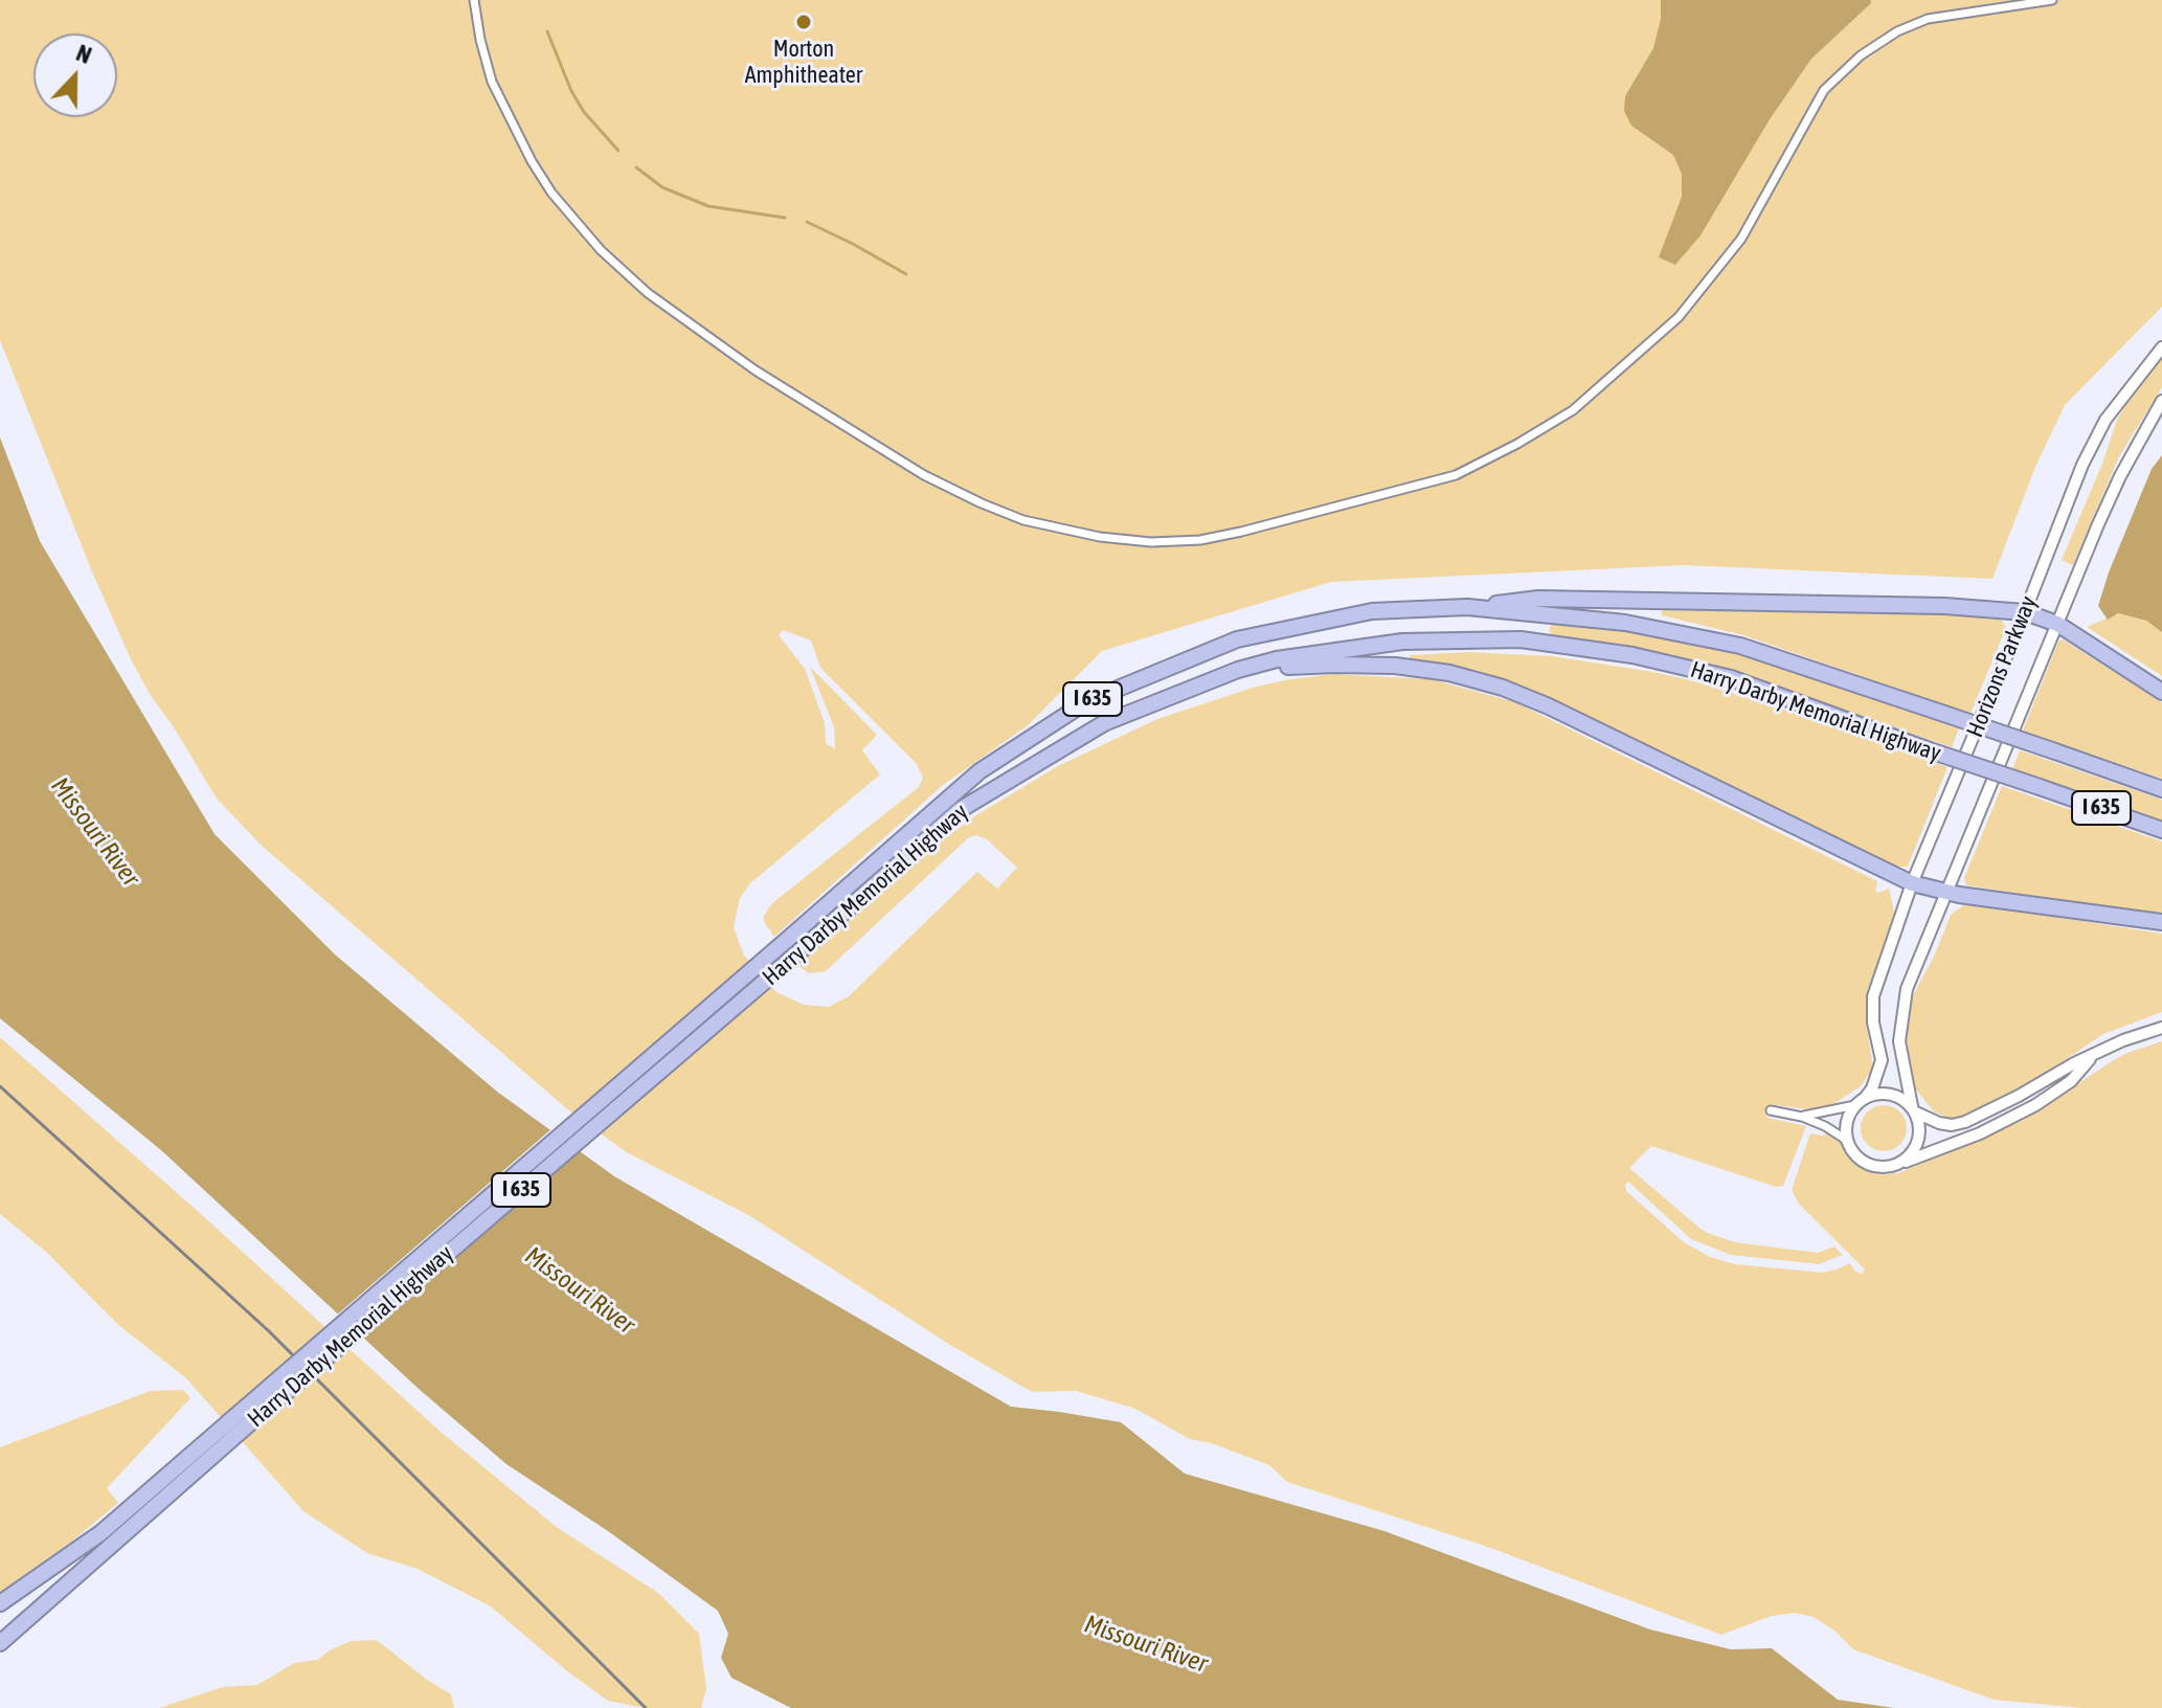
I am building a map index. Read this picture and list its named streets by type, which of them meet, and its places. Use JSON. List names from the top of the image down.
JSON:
{
  "streets": {
    "highway": ["I 635", "Harry Darby Memorial Highway"],
    "street": ["Horizons Parkway"]
  },
  "water": ["Missouri River"],
  "places": ["Morton Amphitheater"],
  "north": "top"
}
